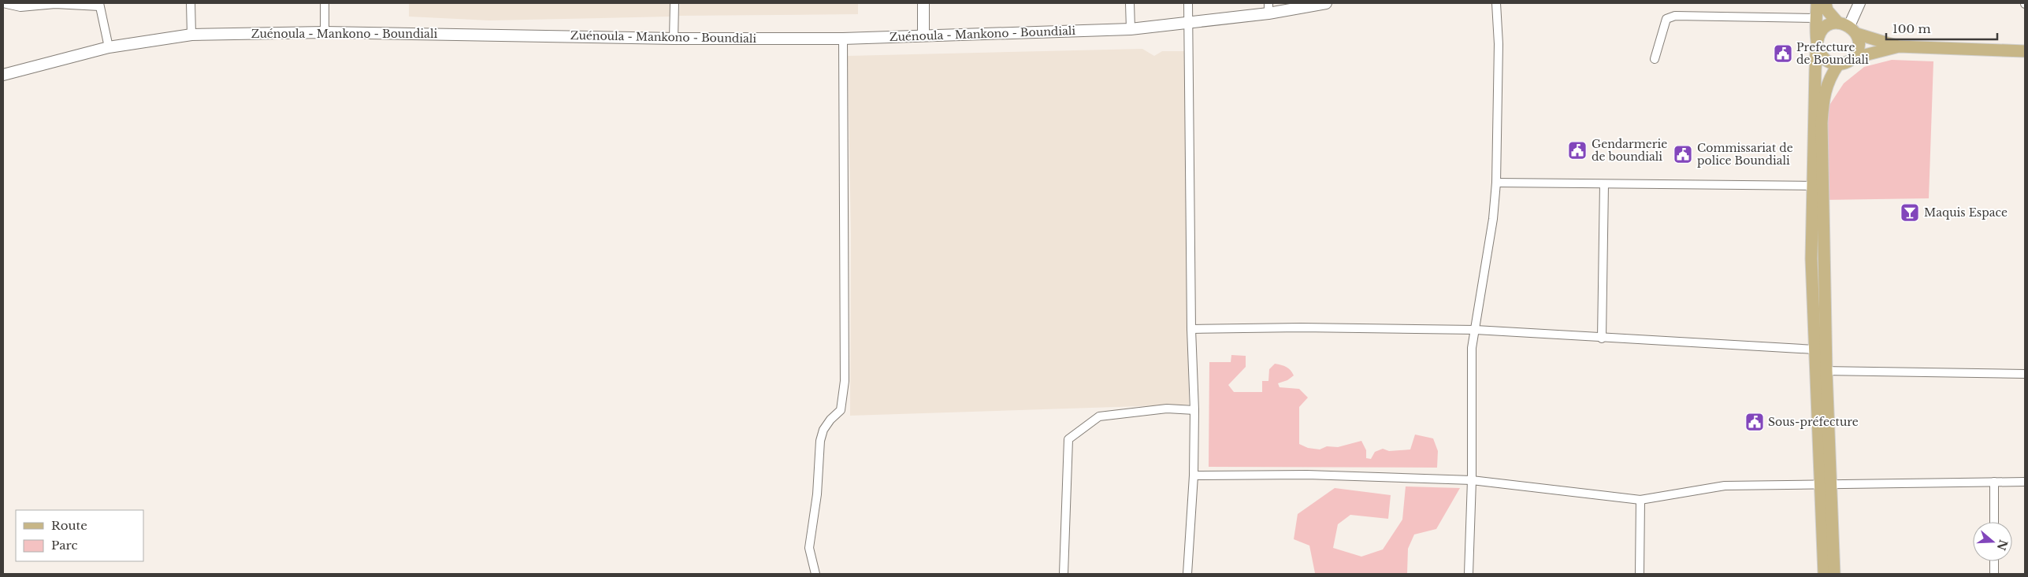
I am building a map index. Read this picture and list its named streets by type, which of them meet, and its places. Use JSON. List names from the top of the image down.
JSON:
{
  "streets": {
    "main road": ["Zuénoula - Mankono - Boundiali"]
  },
  "places": {
    "public building": [
      "Prefecture de Boundiali",
      "Gendarmerie de boundiali",
      "Commissariat de police Boundiali",
      "Sous-préfecture"
    ],
    "bar": ["Maquis Espace"]
  },
  "legend": ["Route", "Parc"],
  "scale_bar": "100 m",
  "north": "right"
}
